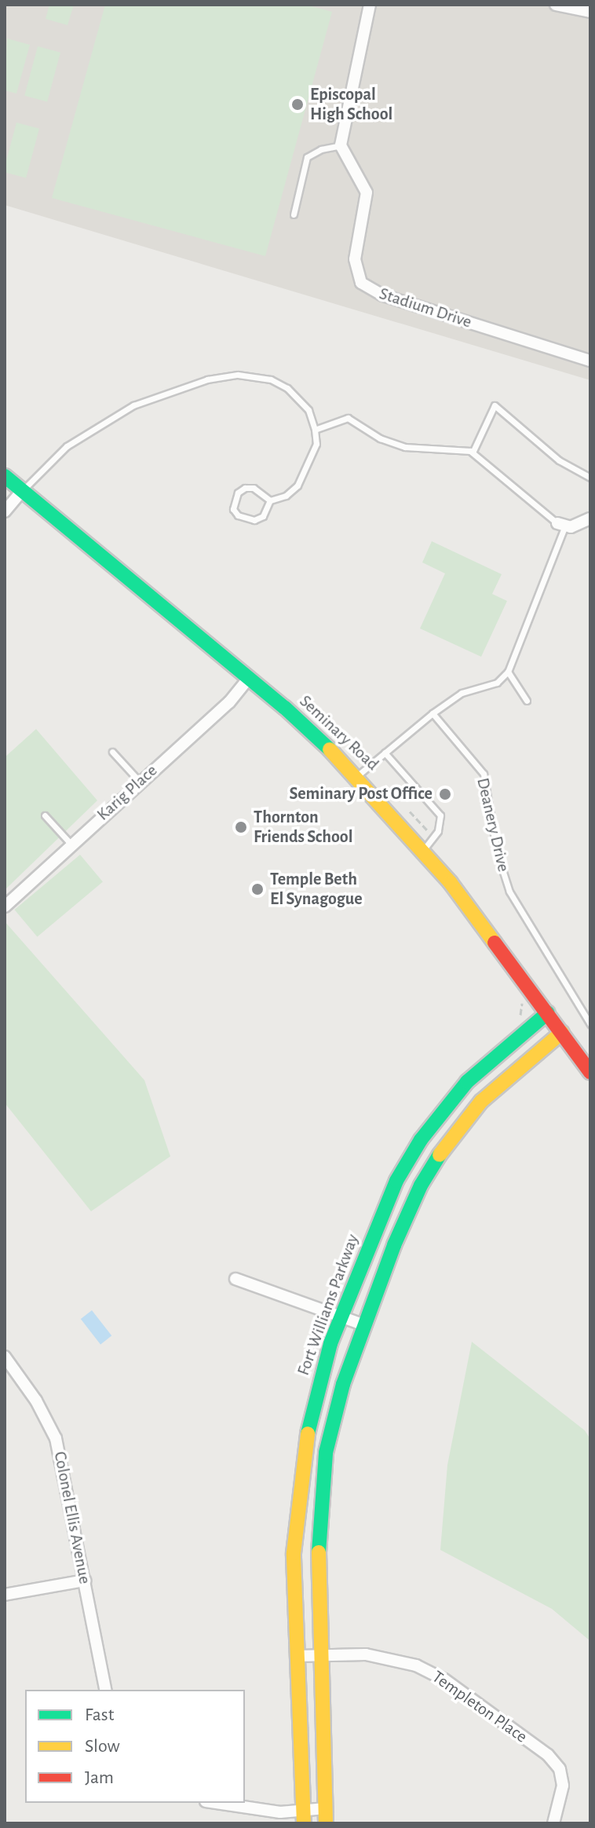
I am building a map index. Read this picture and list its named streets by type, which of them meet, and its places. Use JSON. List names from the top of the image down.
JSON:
{
  "streets": {
    "street": [
      "Stadium Drive",
      "Seminary Road",
      "Karig Place",
      "Fort Williams Parkway",
      "Colonel Ellis Avenue",
      "Templeton Place"
    ],
    "lane": ["Deanery Drive"]
  },
  "crossings": [
    ["Seminary Road", "Karig Place"],
    ["Seminary Road", "Fort Williams Parkway"],
    ["Fort Williams Parkway", "Templeton Place"]
  ],
  "places": [
    "Episcopal High School",
    "Seminary Post Office",
    "Thornton Friends School",
    "Temple Beth El Synagogue"
  ],
  "legend": ["Fast", "Slow", "Jam"]
}
